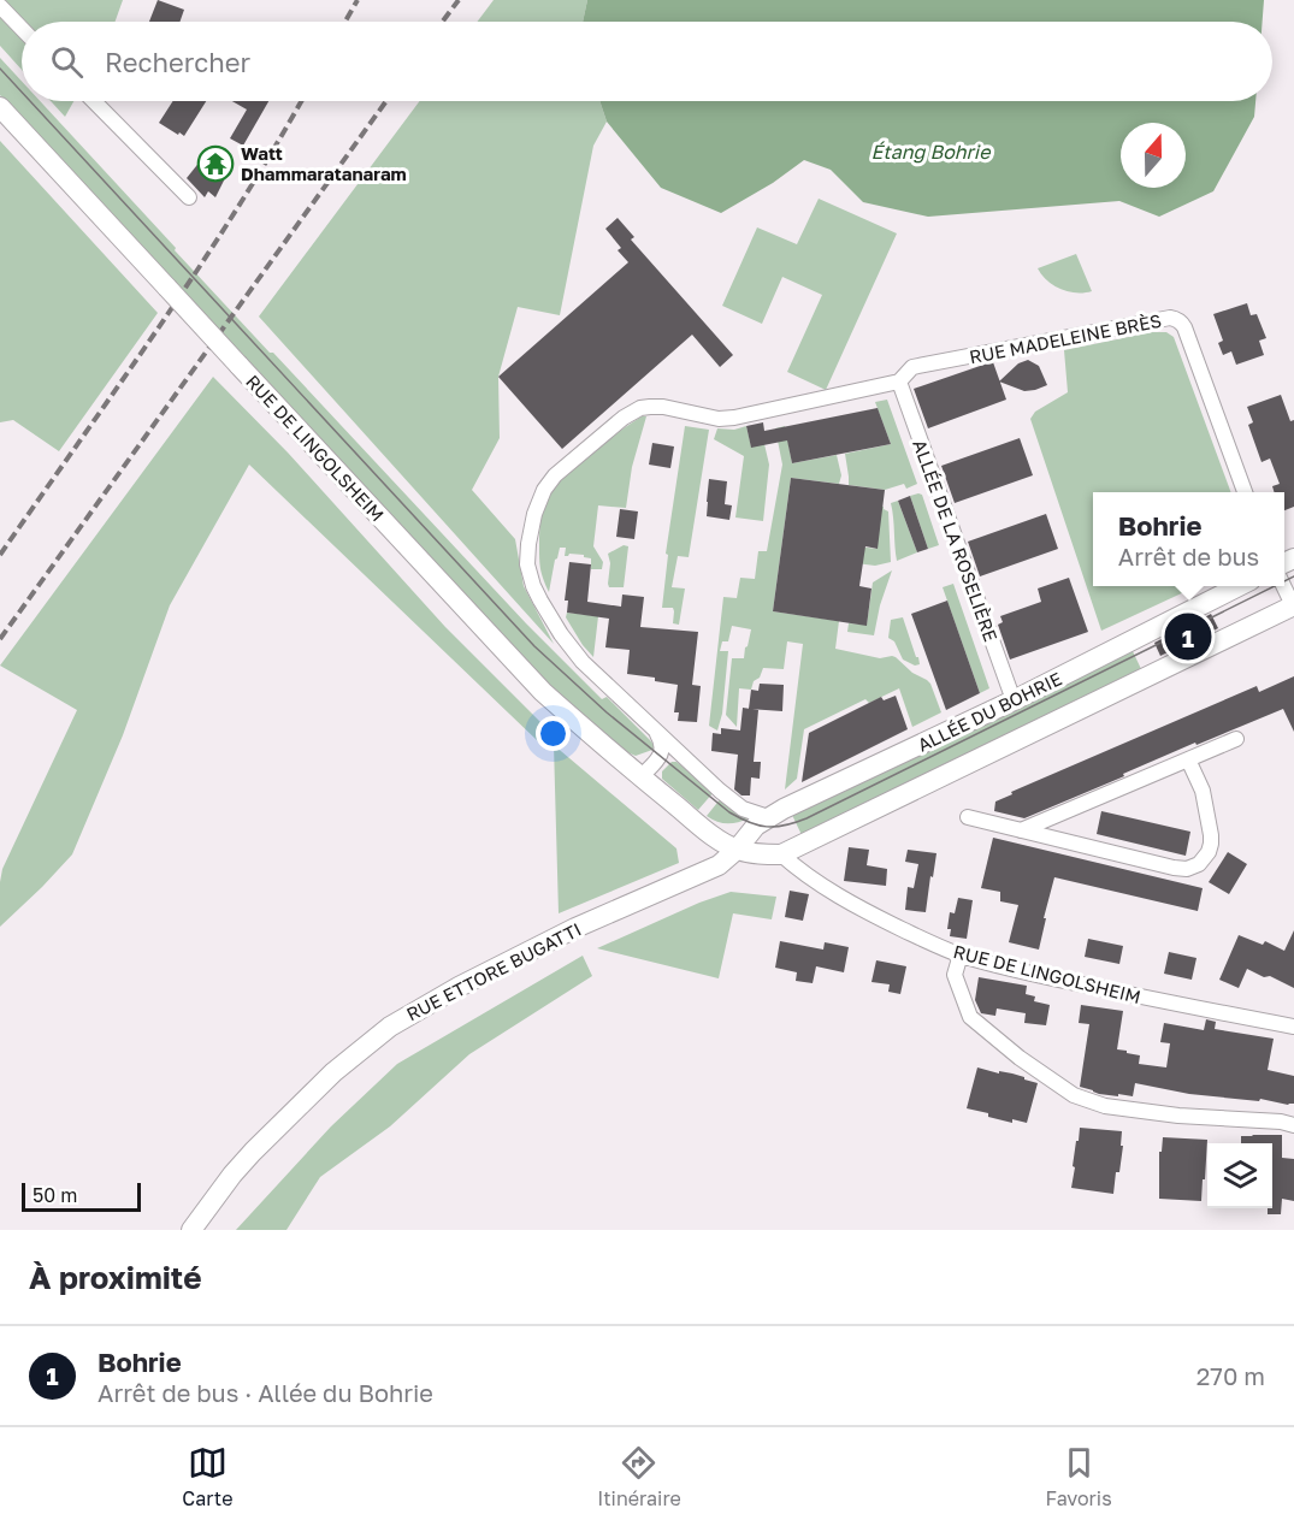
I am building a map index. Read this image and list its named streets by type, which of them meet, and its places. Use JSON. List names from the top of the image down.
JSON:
{
  "streets": {
    "main road": ["RUE DE LINGOLSHEIM", "ALLÉE DU BOHRIE", "RUE ETTORE BUGATTI"],
    "street": ["RUE MADELEINE BRÈS", "ALLÉE DE LA ROSELIÈRE"]
  },
  "crossings": [
    ["RUE MADELEINE BRÈS", "ALLÉE DE LA ROSELIÈRE"],
    ["RUE DE LINGOLSHEIM", "ALLÉE DU BOHRIE"],
    ["RUE DE LINGOLSHEIM", "RUE ETTORE BUGATTI"],
    ["ALLÉE DE LA ROSELIÈRE", "ALLÉE DU BOHRIE"],
    ["ALLÉE DU BOHRIE", "RUE ETTORE BUGATTI"]
  ],
  "water": ["Étang Bohrie"],
  "places": {
    "temple": ["Watt Dhammaratanaram"]
  },
  "scale_bar": "50 m",
  "north": "top",
  "page": {
    "search": "Rechercher",
    "popup": ["Bohrie", "Arrêt de bus"],
    "pins": "1",
    "scale": "50 m",
    "heading": "À proximité",
    "list": [
      {
        "mark": "1",
        "name": "Bohrie",
        "note": "Arrêt de bus · Allée du Bohrie",
        "value": "270 m"
      }
    ],
    "nav": ["Carte", "Itinéraire", "Favoris"]
  }
}
